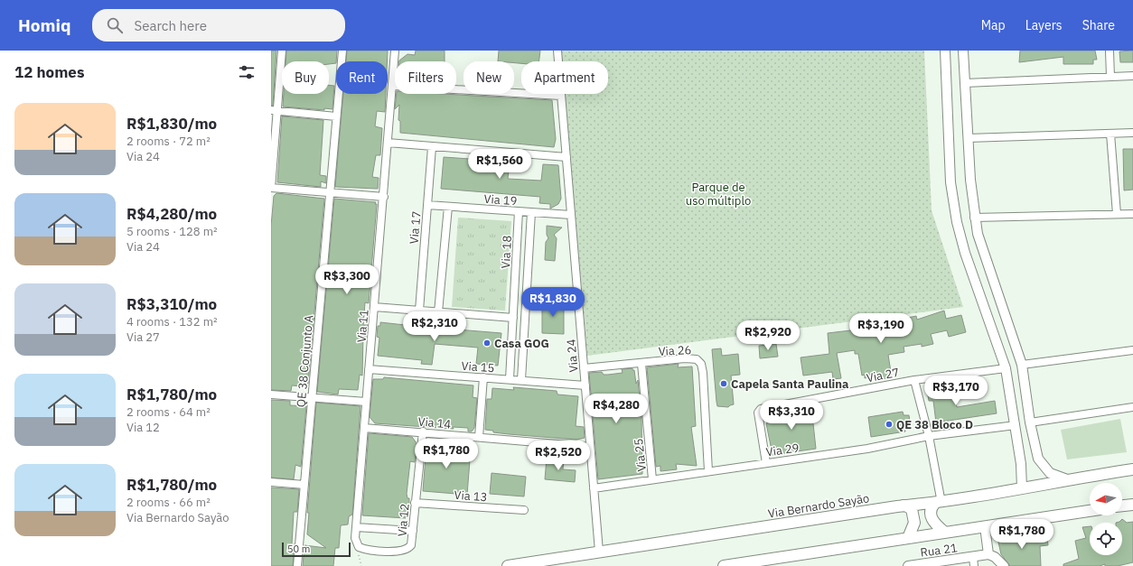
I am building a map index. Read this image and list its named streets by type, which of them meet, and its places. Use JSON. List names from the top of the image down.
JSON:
{
  "streets": {
    "main road": ["Via Bernardo Sayão"],
    "street": [
      "Via 19",
      "Via 17",
      "Via 18",
      "Via 11",
      "Via 26",
      "Via 24",
      "QE 38 Conjunto A",
      "Via 15",
      "Via 27",
      "Via 14",
      "Via 29",
      "Via 25",
      "Via 13",
      "Via 12",
      "Rua 21"
    ]
  },
  "crossings": [
    ["Via 19", "Via 17"],
    ["Via 19", "Via 18"],
    ["Via 19", "Via 24"],
    ["Via 18", "Via 15"],
    ["Via 11", "Via 15"],
    ["Via 11", "Via 14"],
    ["Via 11", "Via 12"],
    ["Via 26", "Via 24"],
    ["Via 26", "Via 29"],
    ["Via 26", "Via 25"],
    ["Via 24", "Via 15"],
    ["Via 24", "Via 14"],
    ["Via 24", "Via 29"],
    ["Via 24", "Via Bernardo Sayão"],
    ["Via 27", "Via 29"],
    ["Via 14", "Via 12"],
    ["Via 29", "Via 25"],
    ["Via 13", "Via 12"]
  ],
  "parks": ["Parque de uso múltiplo"],
  "places": ["Casa GOG", "Capela Santa Paulina", "QE 38 Bloco D"],
  "scale_bar": "50 m",
  "north": "left",
  "page": {
    "header": "Homiq",
    "search": "Search here",
    "nav": ["Map", "Layers", "Share"],
    "heading": "12 homes",
    "chip": [
      "Buy",
      "Rent",
      "Filters",
      "New",
      "Apartment"
    ],
    "list": [
      {
        "name": "R$1,830/mo",
        "note": "2 rooms · 72 m² · Via 24"
      },
      {
        "name": "R$4,280/mo",
        "note": "5 rooms · 128 m² · Via 24"
      },
      {
        "name": "R$3,310/mo",
        "note": "4 rooms · 132 m² · Via 27"
      },
      {
        "name": "R$1,780/mo",
        "note": "2 rooms · 64 m² · Via 12"
      },
      {
        "name": "R$1,780/mo",
        "note": "2 rooms · 66 m² · Via Bernardo Sayão"
      }
    ],
    "price": [
      "R$1,560",
      "R$3,300",
      "R$1,830",
      "R$2,310",
      "R$3,190",
      "R$2,920",
      "R$3,170",
      "R$4,280",
      "R$3,310",
      "R$1,780",
      "R$2,520",
      "R$1,780"
    ],
    "scale": "50 m"
  }
}
